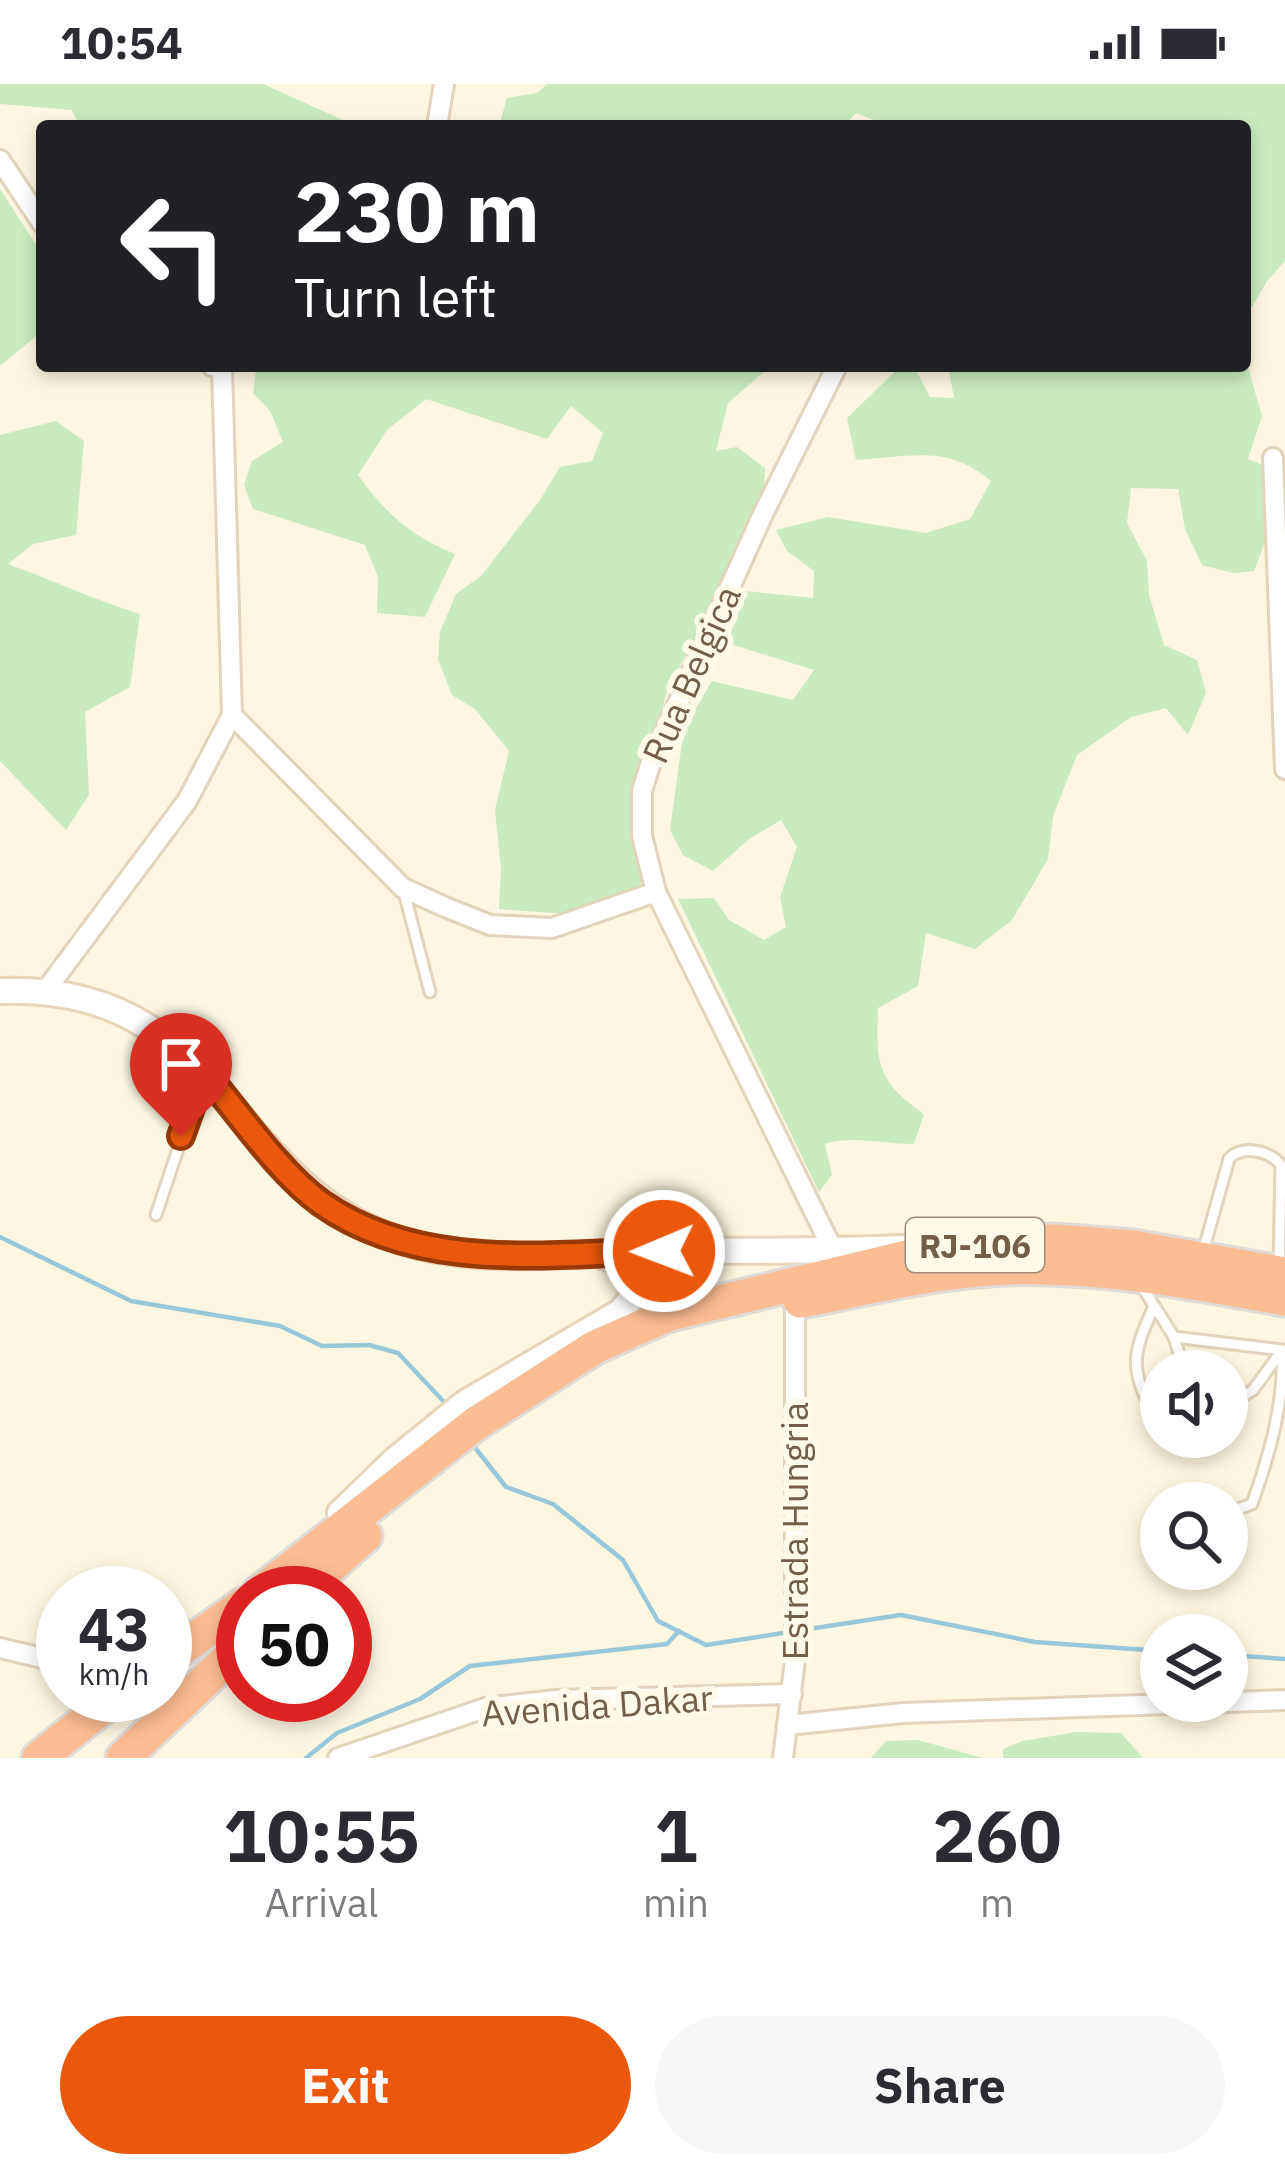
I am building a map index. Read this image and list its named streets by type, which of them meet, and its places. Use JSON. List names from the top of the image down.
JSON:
{
  "streets": {
    "highway": ["RJ-106"],
    "street": ["Rua Belgica", "Estrada Hungria", "Avenida Dakar"]
  },
  "crossings": [
    ["RJ-106", "Estrada Hungria"],
    ["Estrada Hungria", "Avenida Dakar"]
  ],
  "page": {
    "status": "10:54",
    "turn": ["230 m", "Turn left"],
    "speed": "43 km/h",
    "limit": "50",
    "eta": [
      "10:55",
      "Arrival",
      "1",
      "min",
      "260",
      "m"
    ],
    "buttons": ["Exit", "Share"]
  }
}
